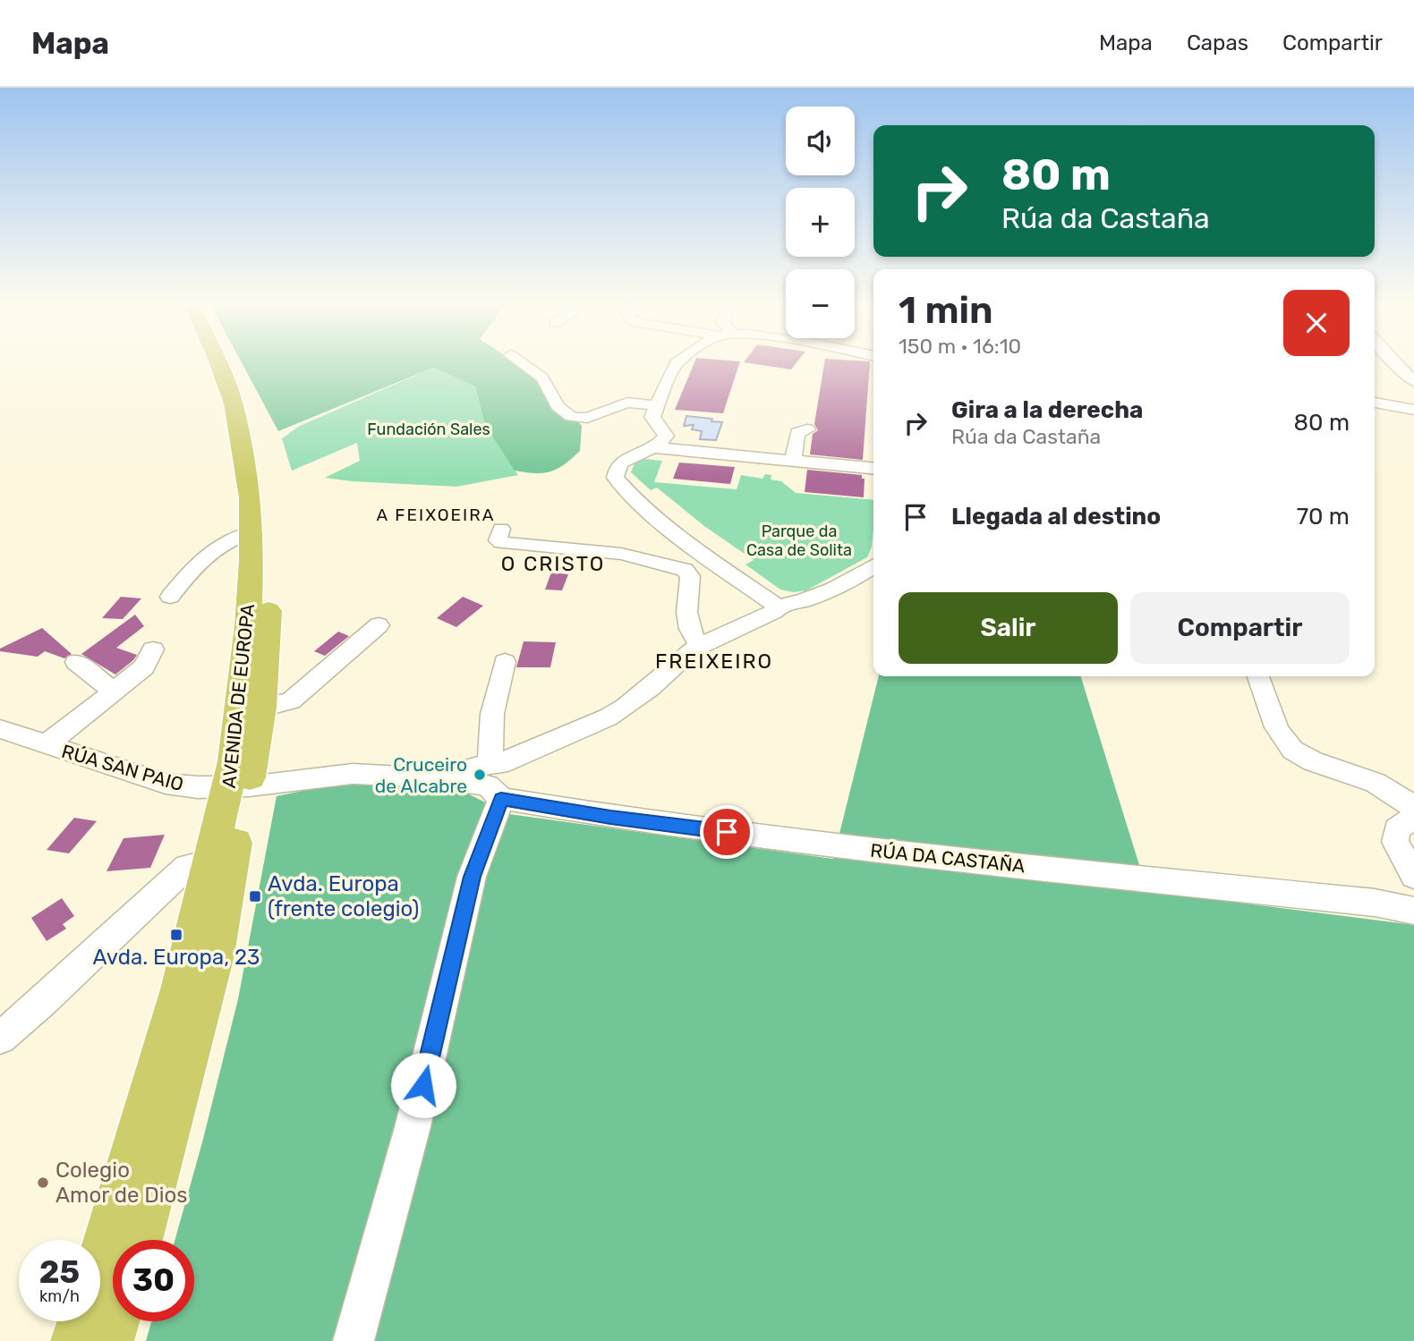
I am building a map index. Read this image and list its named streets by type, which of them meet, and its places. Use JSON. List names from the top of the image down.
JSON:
{
  "streets": {
    "main road": ["AVENIDA DE EUROPA"],
    "street": ["RÚA SAN PAIO", "RÚA DA CASTAÑA"]
  },
  "crossings": [
    ["AVENIDA DE EUROPA", "RÚA SAN PAIO"],
    ["AVENIDA DE EUROPA", "RÚA DA CASTAÑA"],
    ["RÚA SAN PAIO", "RÚA DA CASTAÑA"]
  ],
  "districts": ["A FEIXOEIRA", "O CRISTO", "FREIXEIRO"],
  "parks": ["Fundación Sales", "Parque da Casa de Solita"],
  "places": {
    "other": ["Cruceiro de Alcabre", "Colegio Amor de Dios"],
    "transit": ["Avda. Europa (frente colegio)", "Avda. Europa, 23"]
  },
  "page": {
    "header": "Mapa",
    "nav": ["Mapa", "Capas", "Compartir"],
    "map_buttons": ["+", "−"],
    "turn": ["80 m", "Rúa da Castaña"],
    "heading": ["1 min", "150 m · 16:10"],
    "list": [
      {
        "name": "Gira a la derecha",
        "note": "Rúa da Castaña",
        "value": "80 m"
      },
      {
        "name": "Llegada al destino",
        "value": "70 m"
      }
    ],
    "buttons": ["Salir", "Compartir"],
    "speed": "25 km/h",
    "limit": "30"
  }
}
